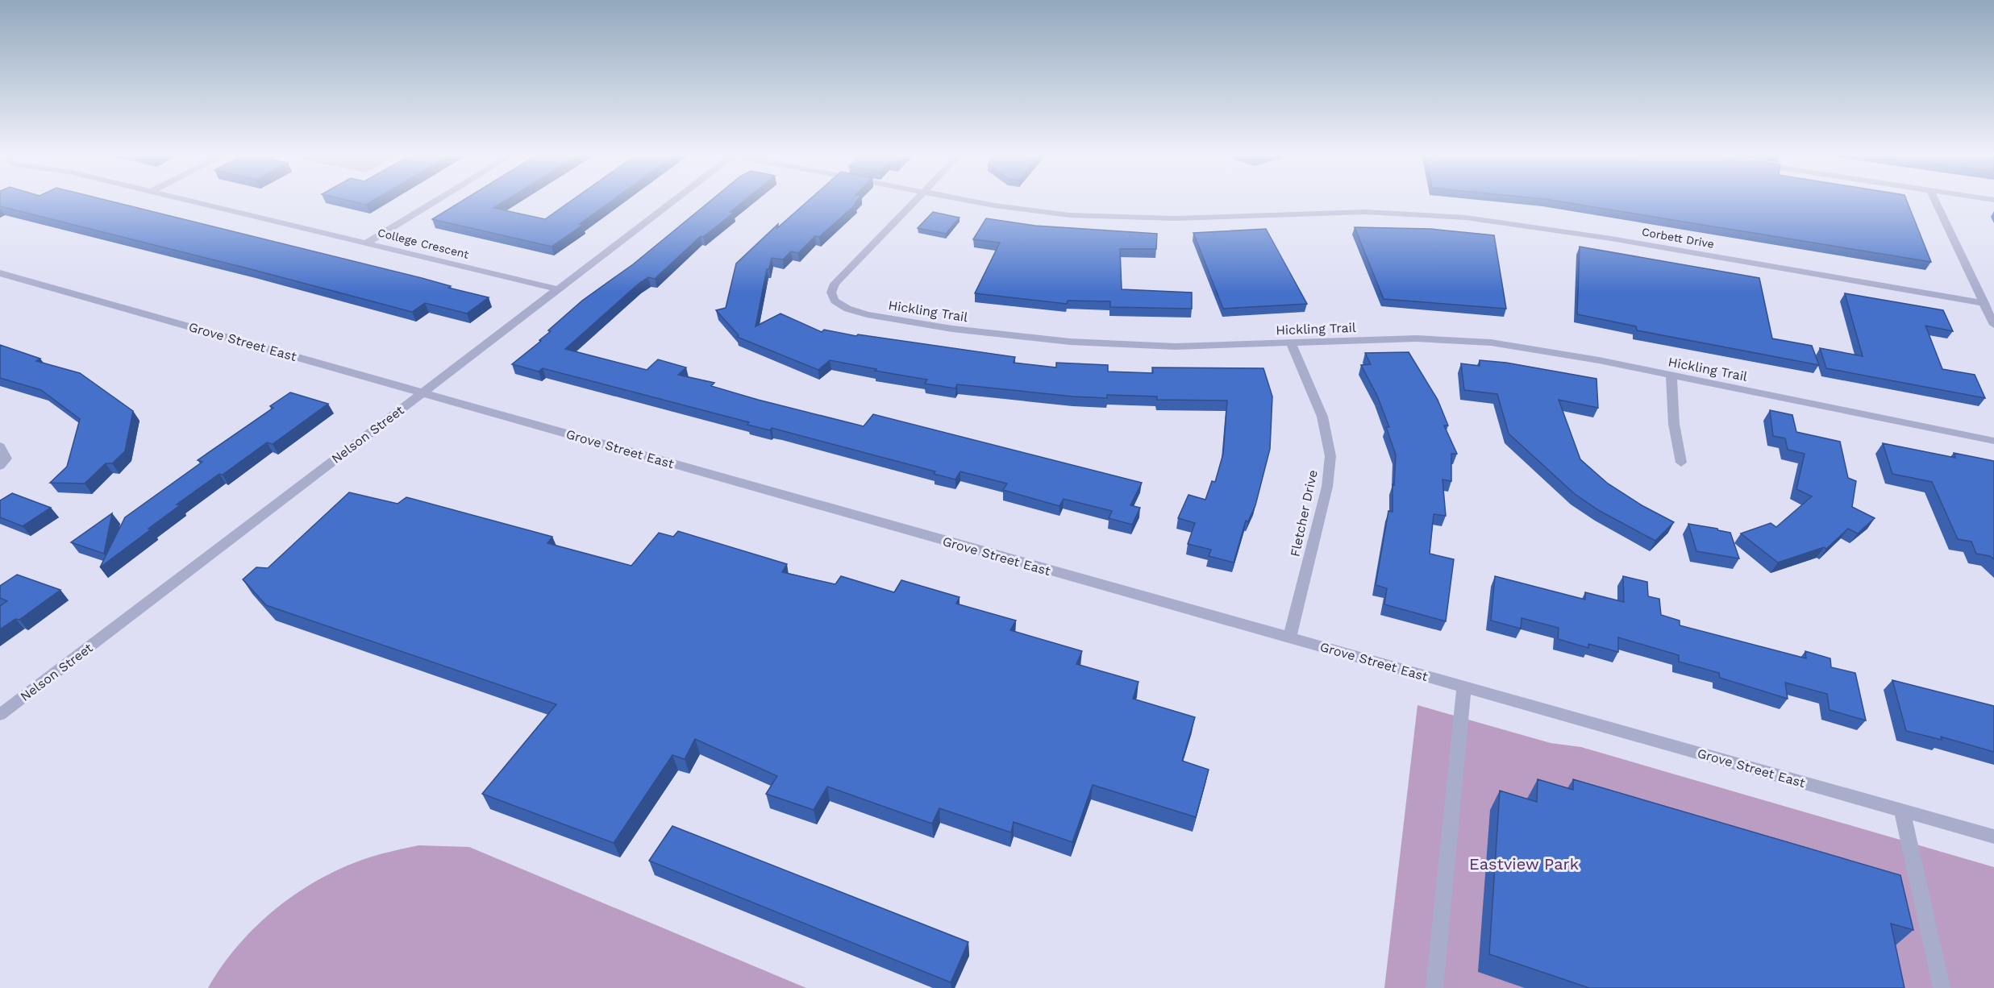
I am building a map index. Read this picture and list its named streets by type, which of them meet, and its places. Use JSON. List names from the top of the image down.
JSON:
{
  "streets": {
    "street": [
      "Corbett Drive",
      "College Crescent",
      "Hickling Trail",
      "Grove Street East",
      "Nelson Street",
      "Fletcher Drive"
    ]
  },
  "crossings": [
    ["College Crescent", "Nelson Street"],
    ["Hickling Trail", "Fletcher Drive"],
    ["Grove Street East", "Nelson Street"],
    ["Grove Street East", "Fletcher Drive"]
  ],
  "parks": ["Eastview Park"]
}
